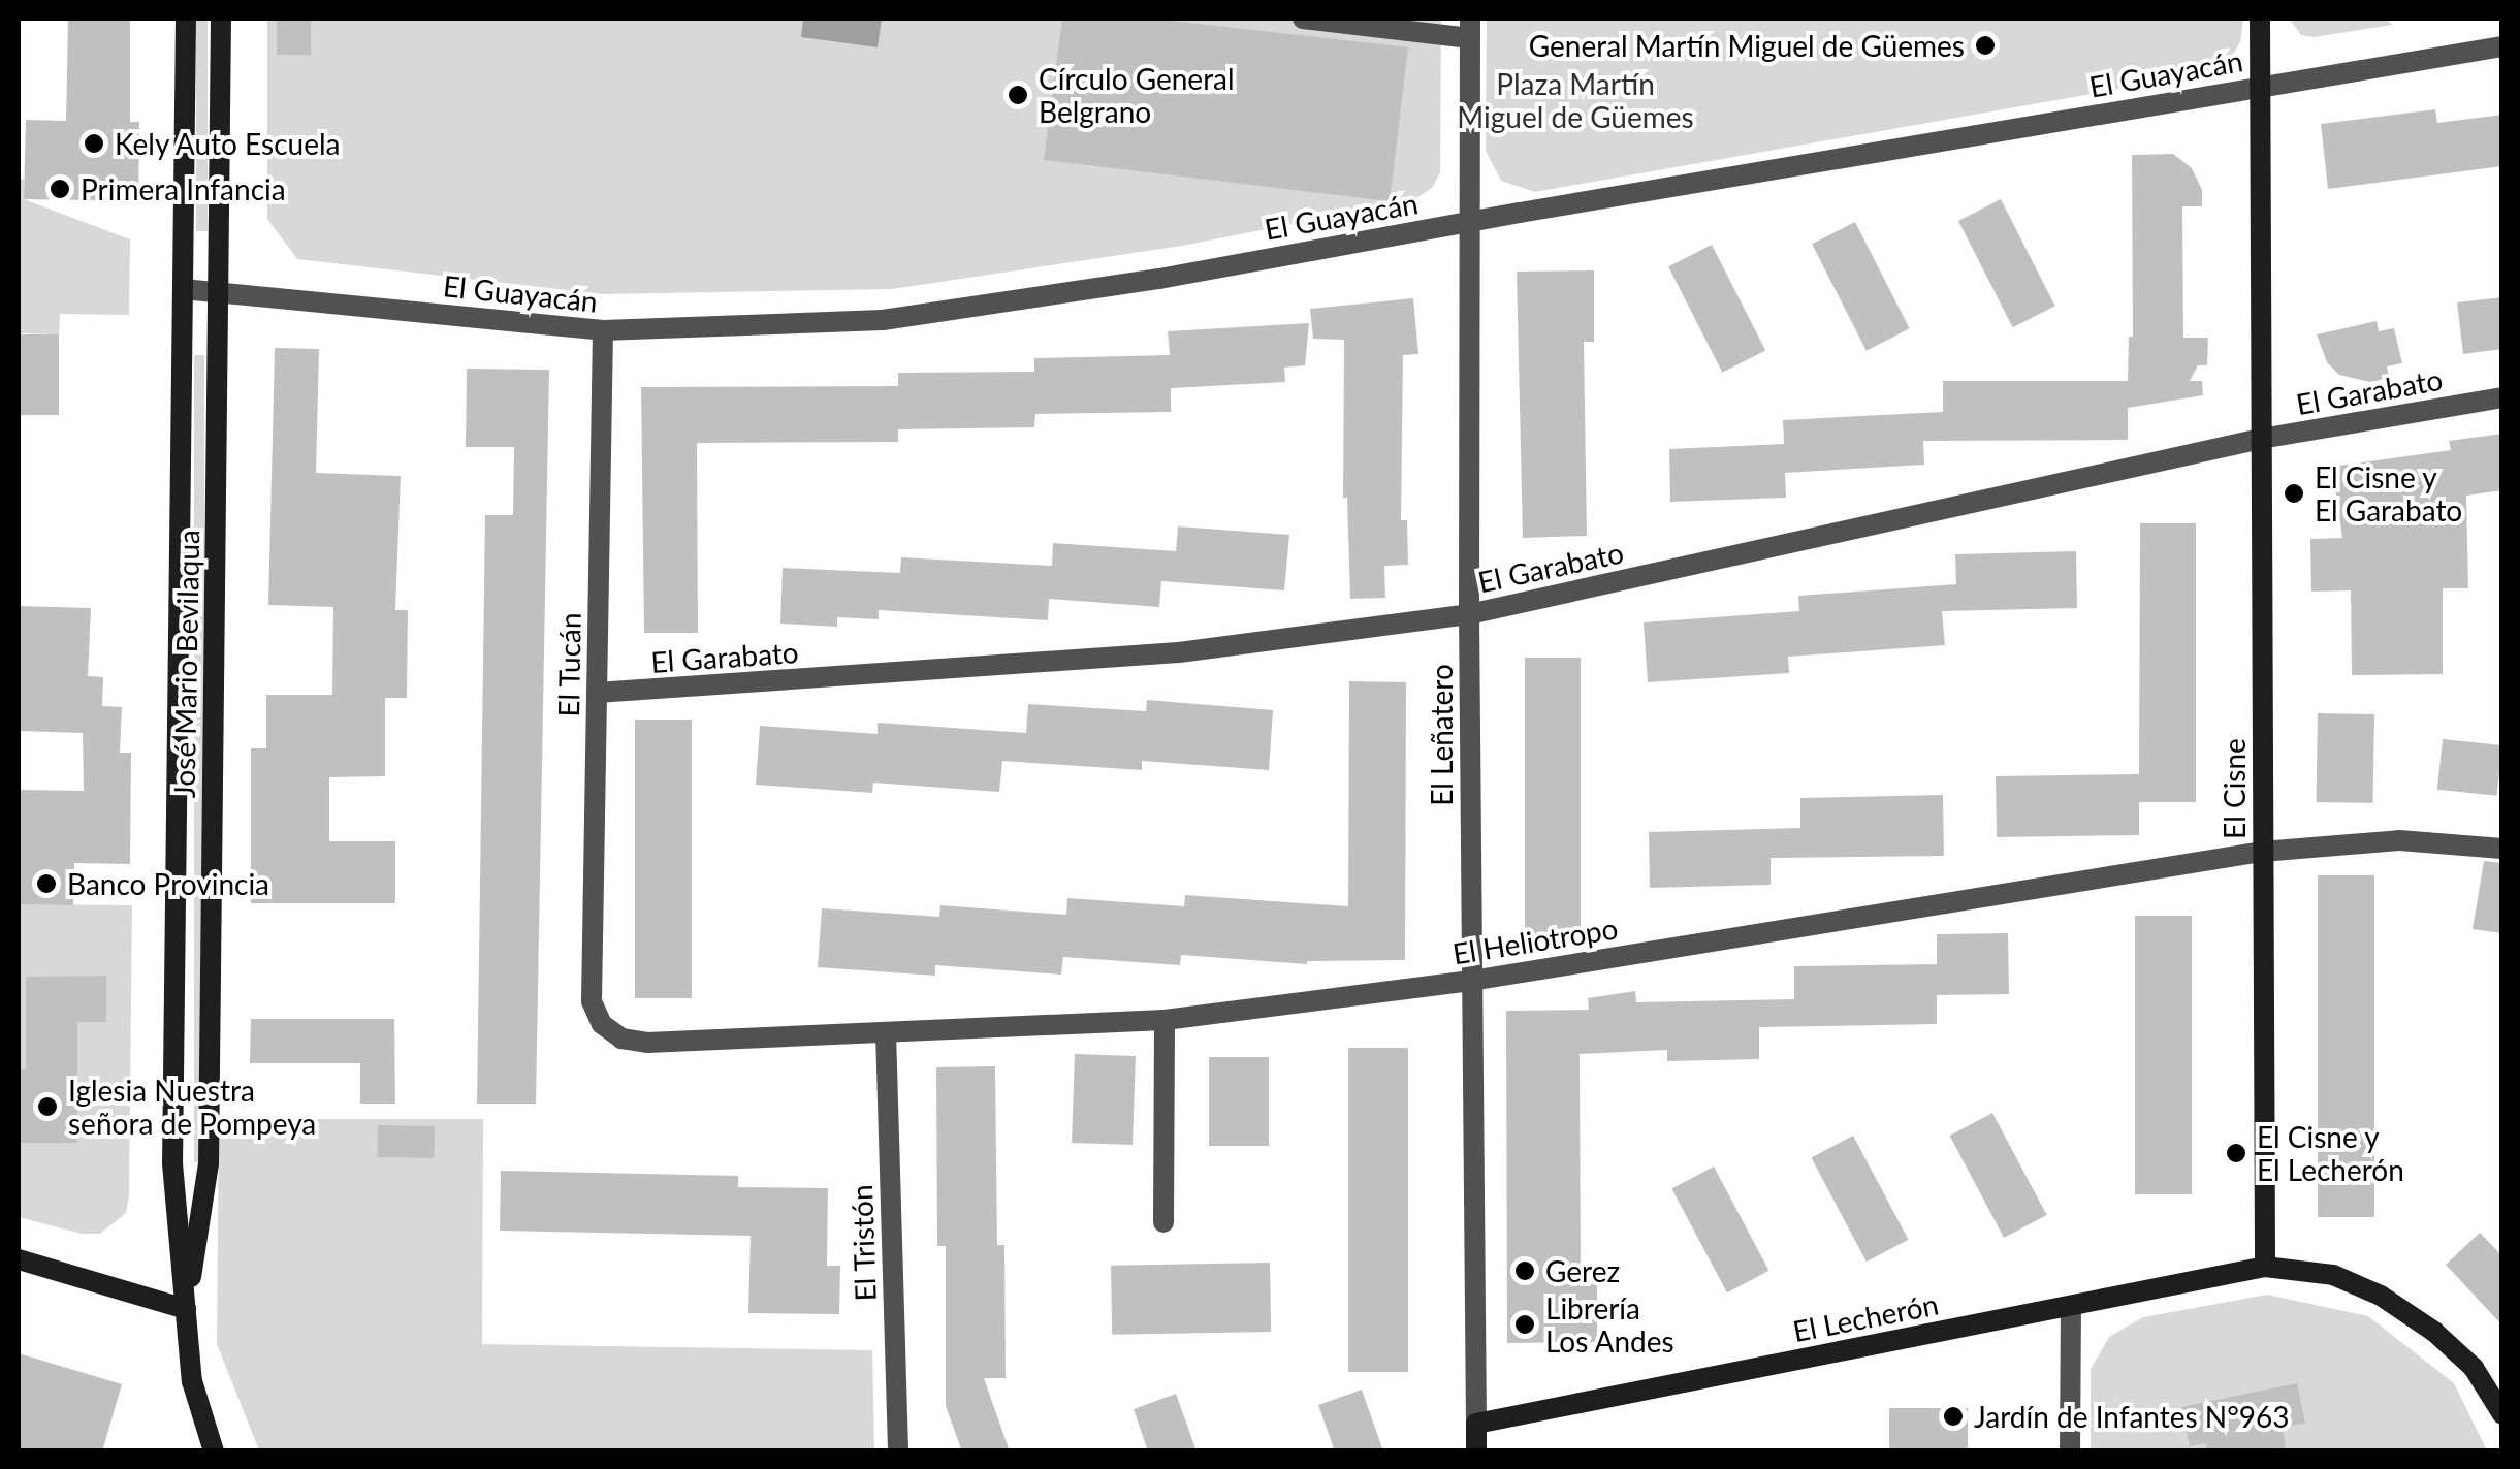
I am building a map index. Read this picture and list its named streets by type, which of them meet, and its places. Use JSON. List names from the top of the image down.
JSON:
{
  "streets": {
    "street": [
      "El Guayacán",
      "El Garabato",
      "José Mario Bevilaqua",
      "El Tucán",
      "El Leñatero",
      "El Cisne",
      "El Heliotropo",
      "El Tristón",
      "El Lecherón"
    ]
  },
  "crossings": [
    ["El Guayacán", "José Mario Bevilaqua"],
    ["El Guayacán", "El Tucán"],
    ["El Guayacán", "El Leñatero"],
    ["El Guayacán", "El Cisne"],
    ["El Garabato", "El Tucán"],
    ["El Garabato", "El Leñatero"],
    ["El Garabato", "El Cisne"],
    ["El Tucán", "El Heliotropo"],
    ["El Leñatero", "El Heliotropo"],
    ["El Leñatero", "El Lecherón"],
    ["El Cisne", "El Heliotropo"],
    ["El Cisne", "El Lecherón"],
    ["El Heliotropo", "El Tristón"]
  ],
  "parks": ["Plaza Martín Miguel de Güemes"],
  "places": [
    "General Martín Miguel de Güemes",
    "Círculo General Belgrano",
    "Kely Auto Escuela",
    "Primera Infancia",
    "El Cisne y El Garabato",
    "Banco Provincia",
    "Iglesia Nuestra señora de Pompeya",
    "El Cisne y El Lecherón",
    "Gerez",
    "Librería Los Andes",
    "Jardín de Infantes N°963"
  ]
}
